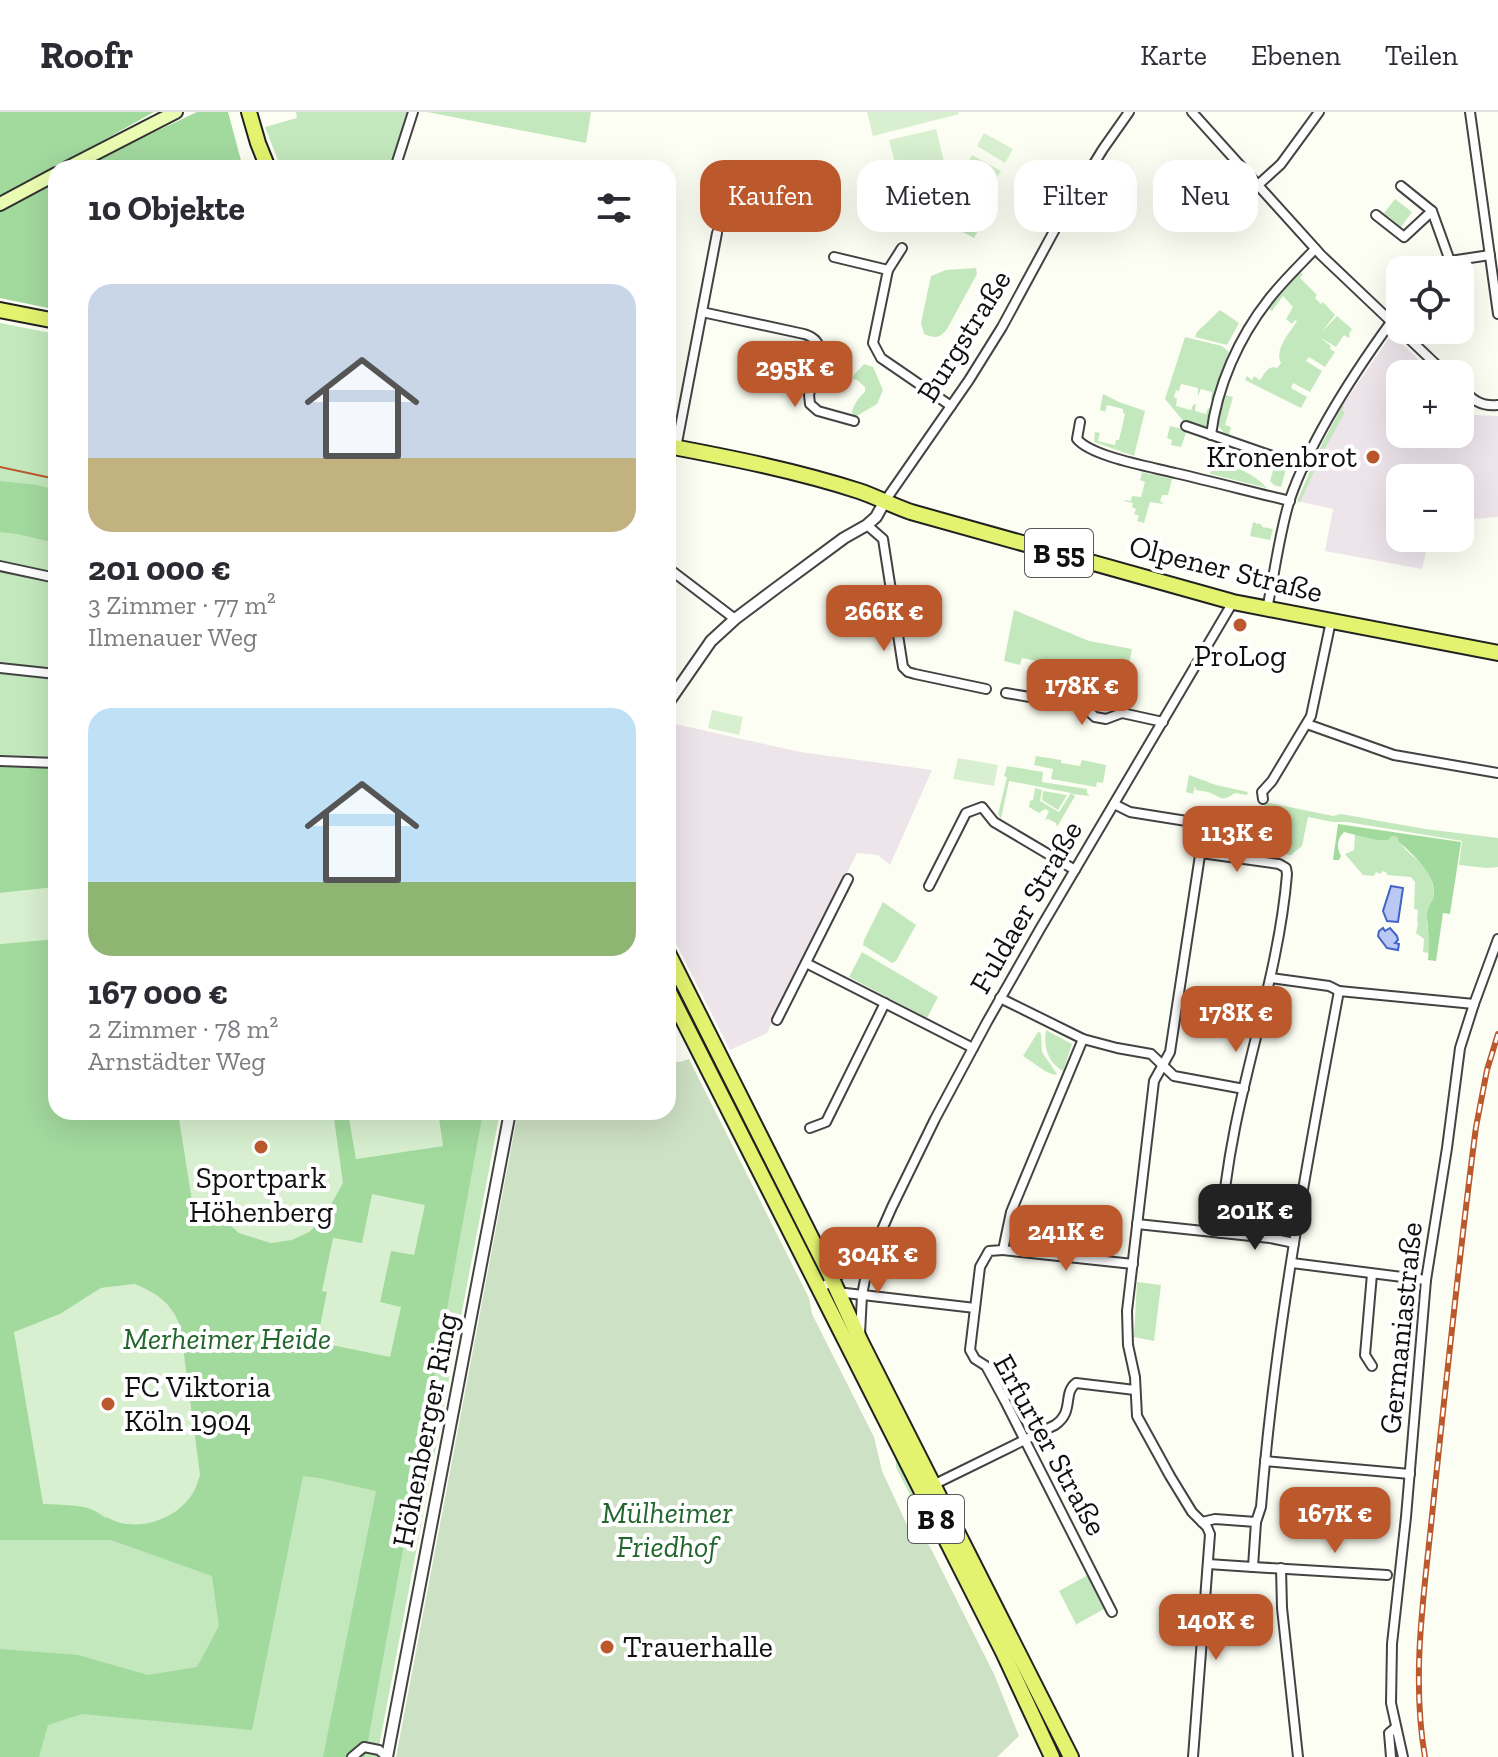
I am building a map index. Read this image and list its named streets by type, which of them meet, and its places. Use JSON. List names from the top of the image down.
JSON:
{
  "streets": {
    "main road": ["B 55", "Olpener Straße", "B 8"],
    "street": [
      "Burgstraße",
      "Fuldaer Straße",
      "Germaniastraße",
      "Höhenberger Ring",
      "Erfurter Straße"
    ]
  },
  "crossings": [
    ["Burgstraße", "Olpener Straße"],
    ["Olpener Straße", "Fuldaer Straße"],
    ["Fuldaer Straße", "B 8"]
  ],
  "parks": ["Merheimer Heide", "Mülheimer Friedhof"],
  "places": [
    "Kronenbrot",
    "ProLog",
    "Sportpark Höhenberg",
    "FC Viktoria Köln 1904",
    "Trauerhalle"
  ],
  "page": {
    "header": "Roofr",
    "nav": ["Karte", "Ebenen", "Teilen"],
    "chip": [
      "Kaufen",
      "Mieten",
      "Filter",
      "Neu"
    ],
    "heading": "10 Objekte",
    "map_buttons": ["+", "−"],
    "list": [
      {
        "name": "201 000 €",
        "note": "3 Zimmer · 77 m² · Ilmenauer Weg"
      },
      {
        "name": "167 000 €",
        "note": "2 Zimmer · 78 m² · Arnstädter Weg"
      }
    ],
    "price": [
      "295K €",
      "266K €",
      "178K €",
      "113K €",
      "178K €",
      "201K €",
      "241K €",
      "304K €",
      "167K €",
      "140K €"
    ]
  }
}
